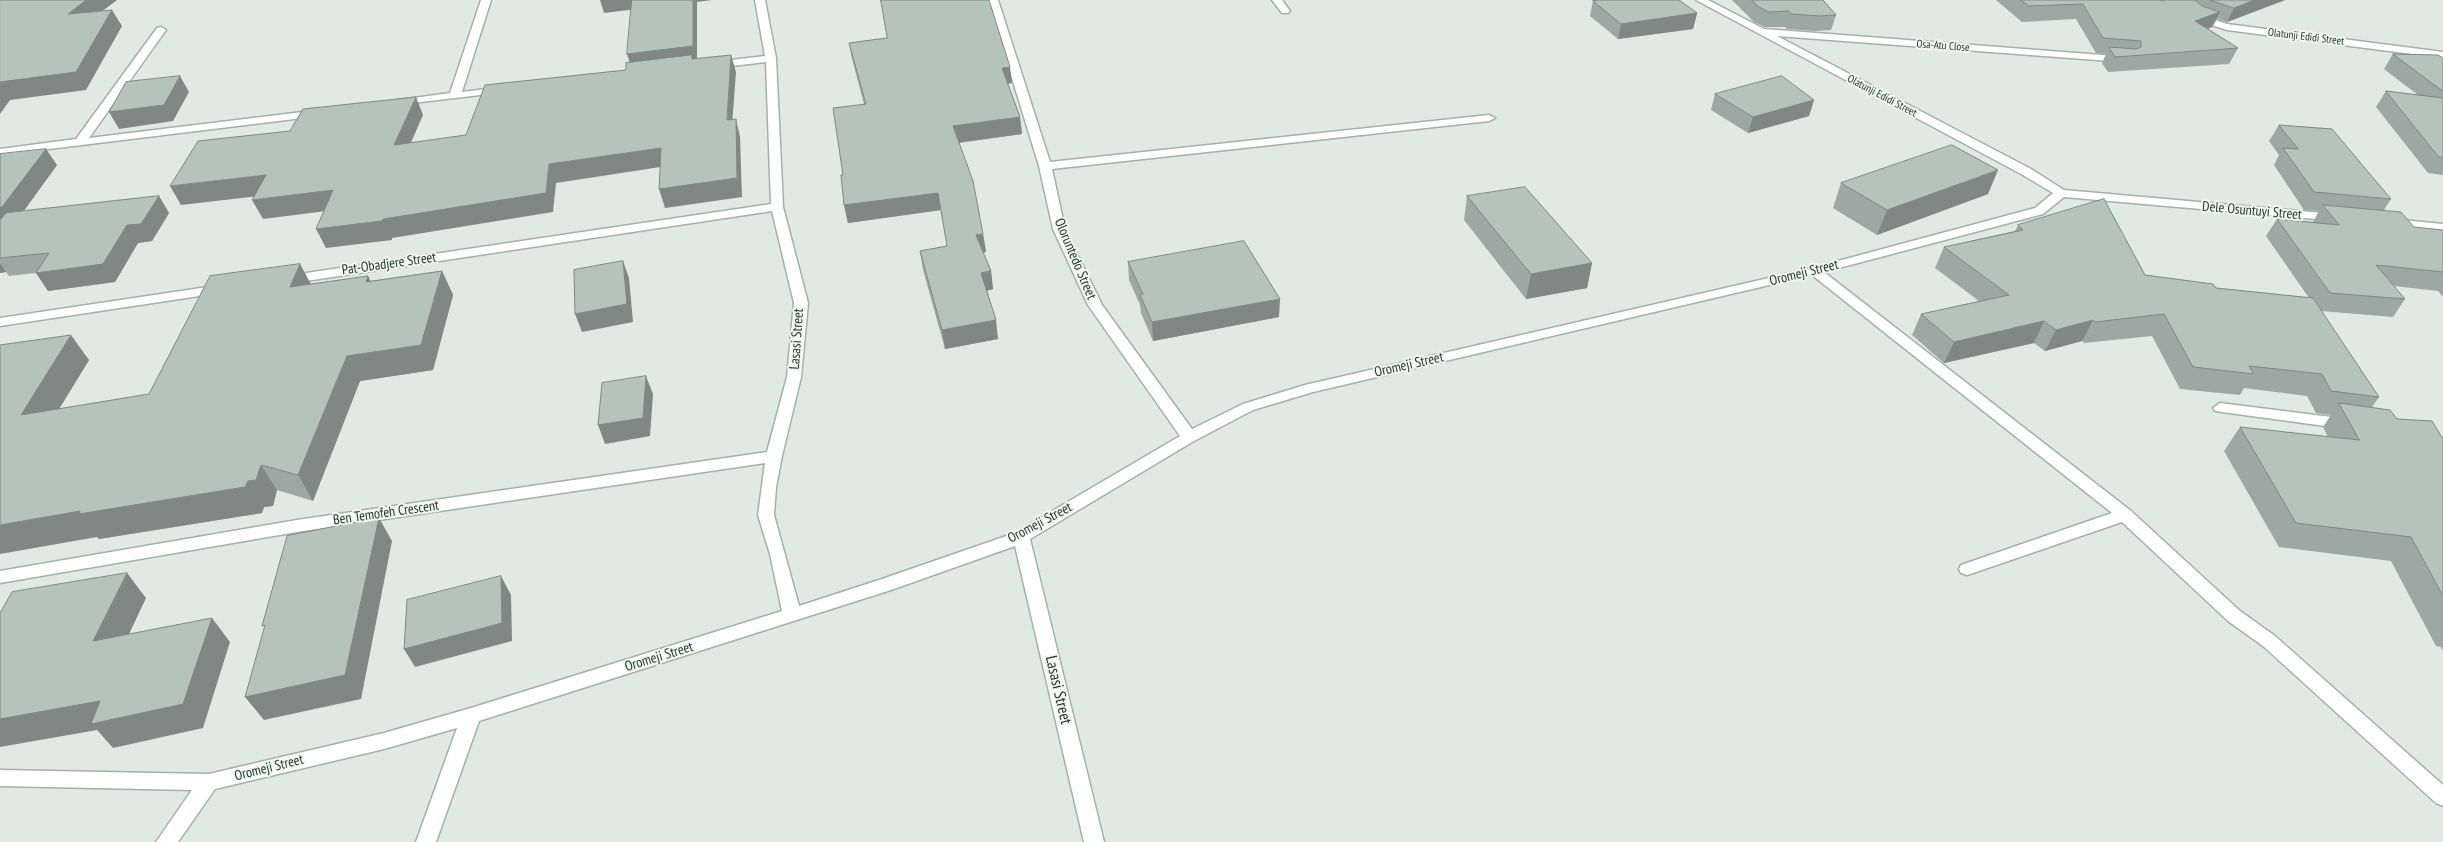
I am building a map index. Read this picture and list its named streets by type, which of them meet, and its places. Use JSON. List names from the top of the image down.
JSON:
{
  "streets": {
    "street": [
      "Olatunji Edidi Street",
      "Osa-Atu Close",
      "Dele Osuntuyi Street",
      "Oloruntedo Street",
      "Pat-Obadjere Street",
      "Oromeji Street",
      "Lasasi Street",
      "Ben Temofeh Crescent"
    ]
  },
  "crossings": [
    ["Olatunji Edidi Street", "Osa-Atu Close"],
    ["Olatunji Edidi Street", "Dele Osuntuyi Street"],
    ["Olatunji Edidi Street", "Oromeji Street"],
    ["Dele Osuntuyi Street", "Oromeji Street"],
    ["Oloruntedo Street", "Oromeji Street"],
    ["Pat-Obadjere Street", "Lasasi Street"],
    ["Oromeji Street", "Lasasi Street"],
    ["Lasasi Street", "Ben Temofeh Crescent"]
  ]
}
